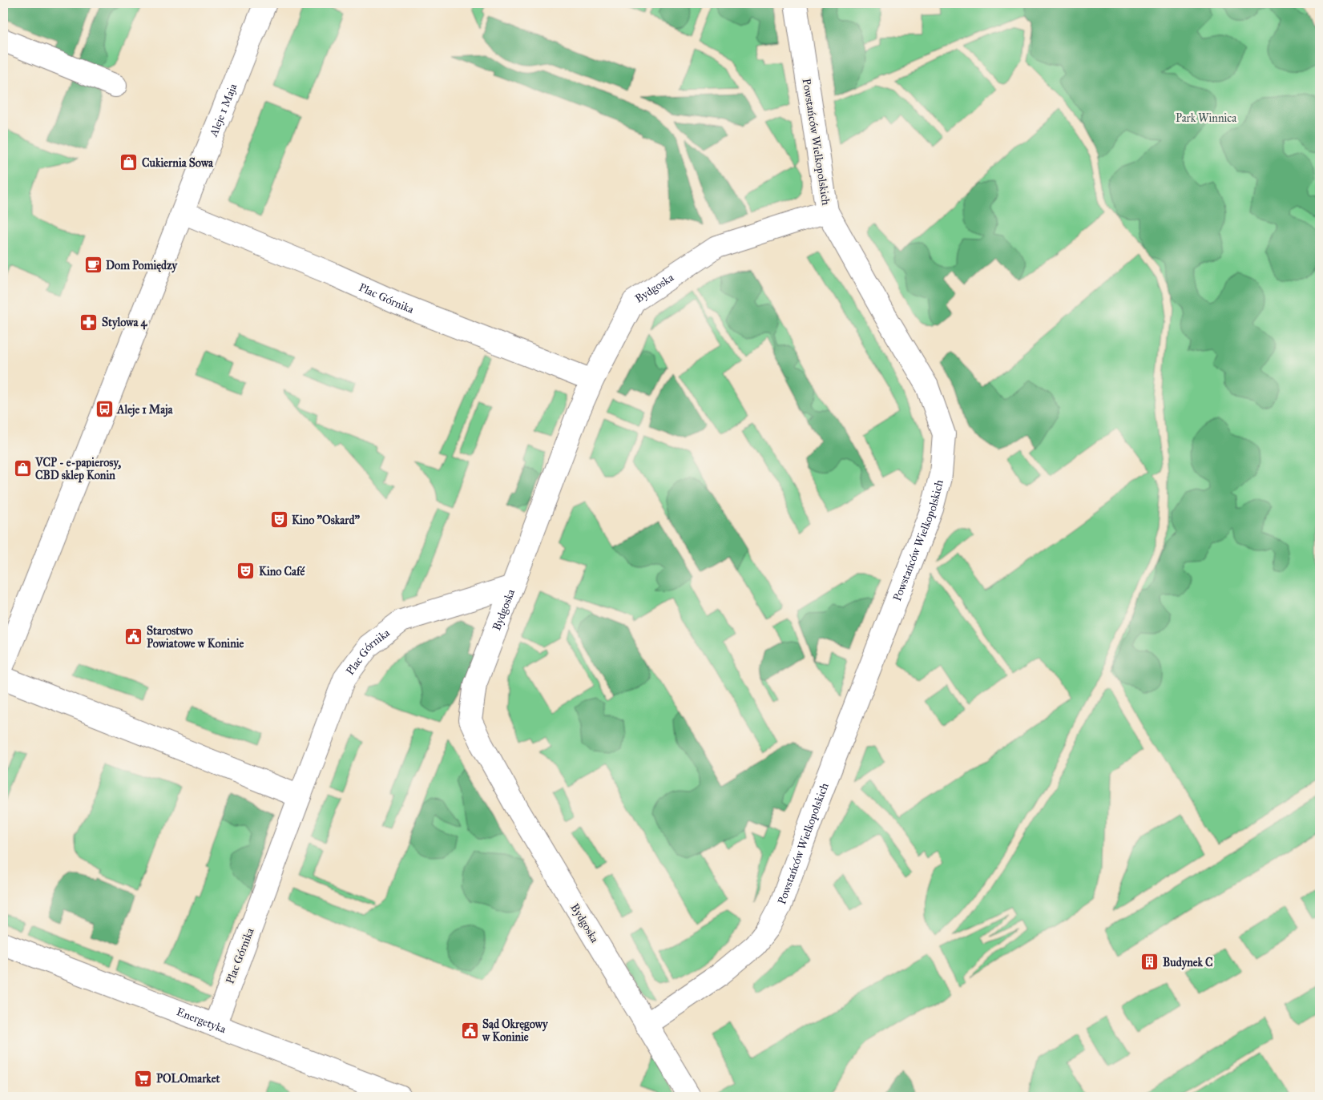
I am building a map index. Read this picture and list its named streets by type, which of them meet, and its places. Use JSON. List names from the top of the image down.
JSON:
{
  "streets": {
    "street": [
      "Aleje 1 Maja",
      "Powstańców Wielkopolskich",
      "Bydgoska",
      "Plac Górnika",
      "Energetyka"
    ]
  },
  "crossings": [
    ["Aleje 1 Maja", "Plac Górnika"],
    ["Powstańców Wielkopolskich", "Bydgoska"],
    ["Bydgoska", "Plac Górnika"],
    ["Plac Górnika", "Energetyka"]
  ],
  "parks": ["Park Winnica"],
  "places": {
    "shop": ["Cukiernia Sowa", "VCP - e-papierosy, CBD sklep Konin"],
    "cafe": ["Dom Pomiędzy"],
    "pharmacy": ["Stylowa 4"],
    "bus stop": ["Aleje 1 Maja"],
    "theatre": ["Kino \"Oskard\"", "Kino Café"],
    "public building": ["Starostwo Powiatowe w Koninie", "Sąd Okręgowy w Koninie"],
    "building": ["Budynek C"],
    "supermarket": ["POLOmarket"]
  }
}
